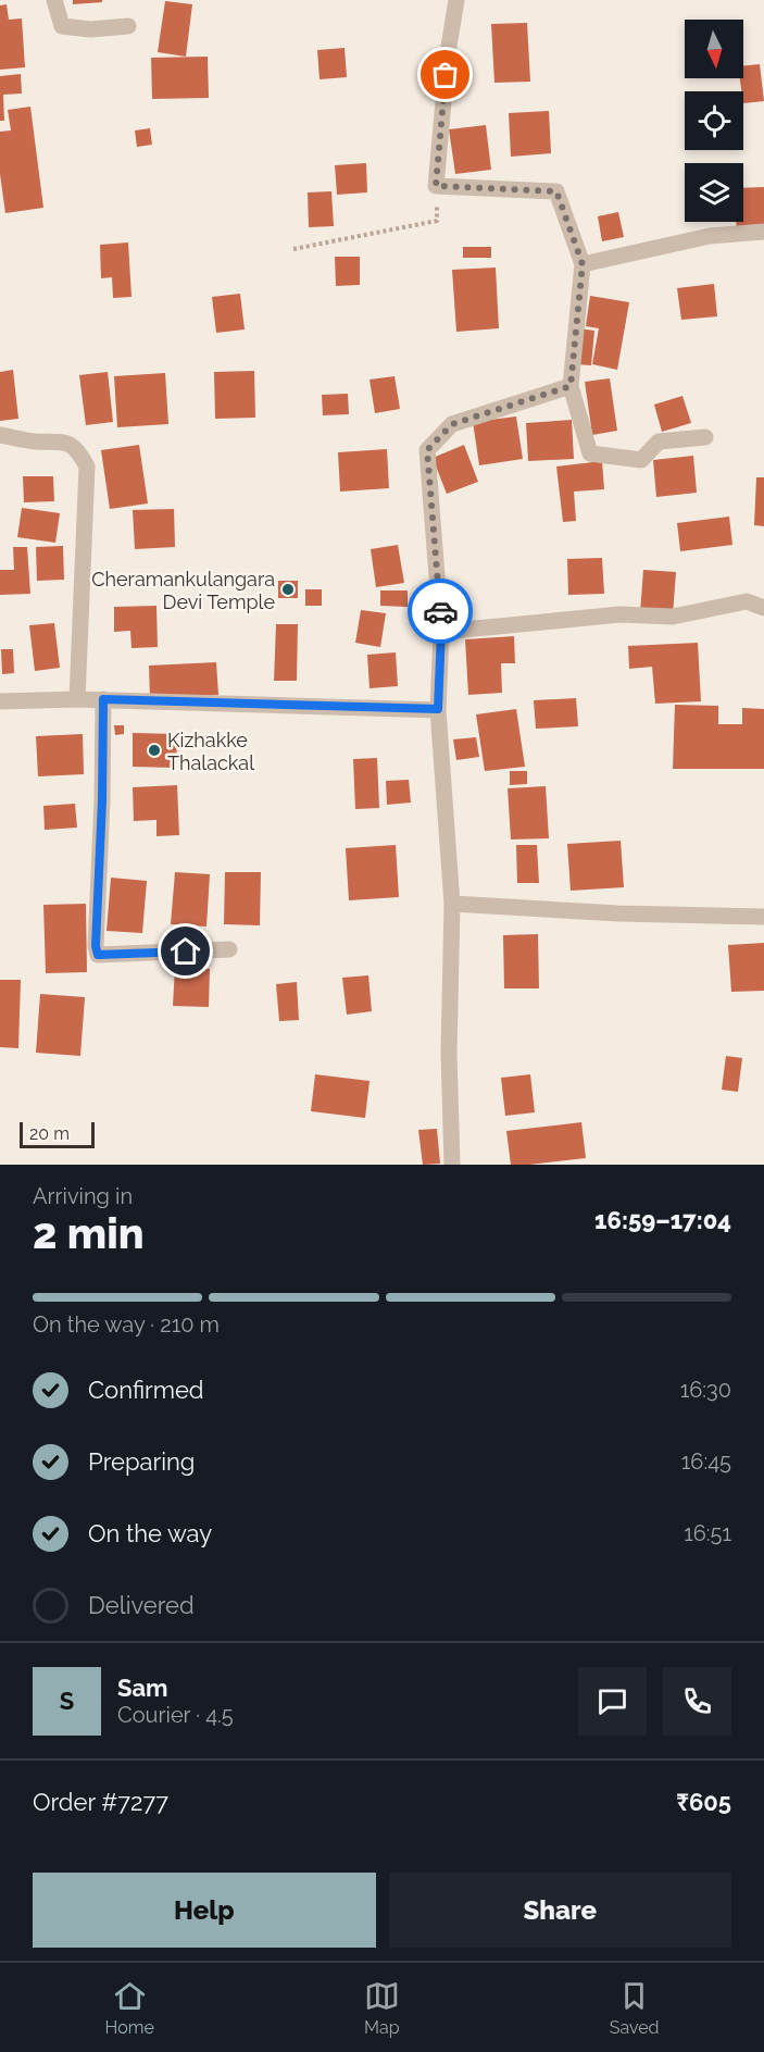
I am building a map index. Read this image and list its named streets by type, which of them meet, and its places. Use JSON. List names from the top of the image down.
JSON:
{
  "places": ["Cheramankulangara Devi Temple", "Kizhakke Thalackal"],
  "scale_bar": "20 m",
  "north": "bottom",
  "page": {
    "scale": "20 m",
    "heading": ["2 min", "Arriving in", "16:59–17:04"],
    "panel": [
      "Sam",
      "Courier · 4.5",
      "Order #7277",
      "₹605"
    ],
    "bar": "On the way · 210 m",
    "list": [
      ["Confirmed", "16:30"],
      ["Preparing", "16:45"],
      ["On the way", "16:51"],
      "Delivered"
    ],
    "round": "S",
    "buttons": ["Help", "Share"],
    "tabs": ["Home", "Map", "Saved"]
  }
}
